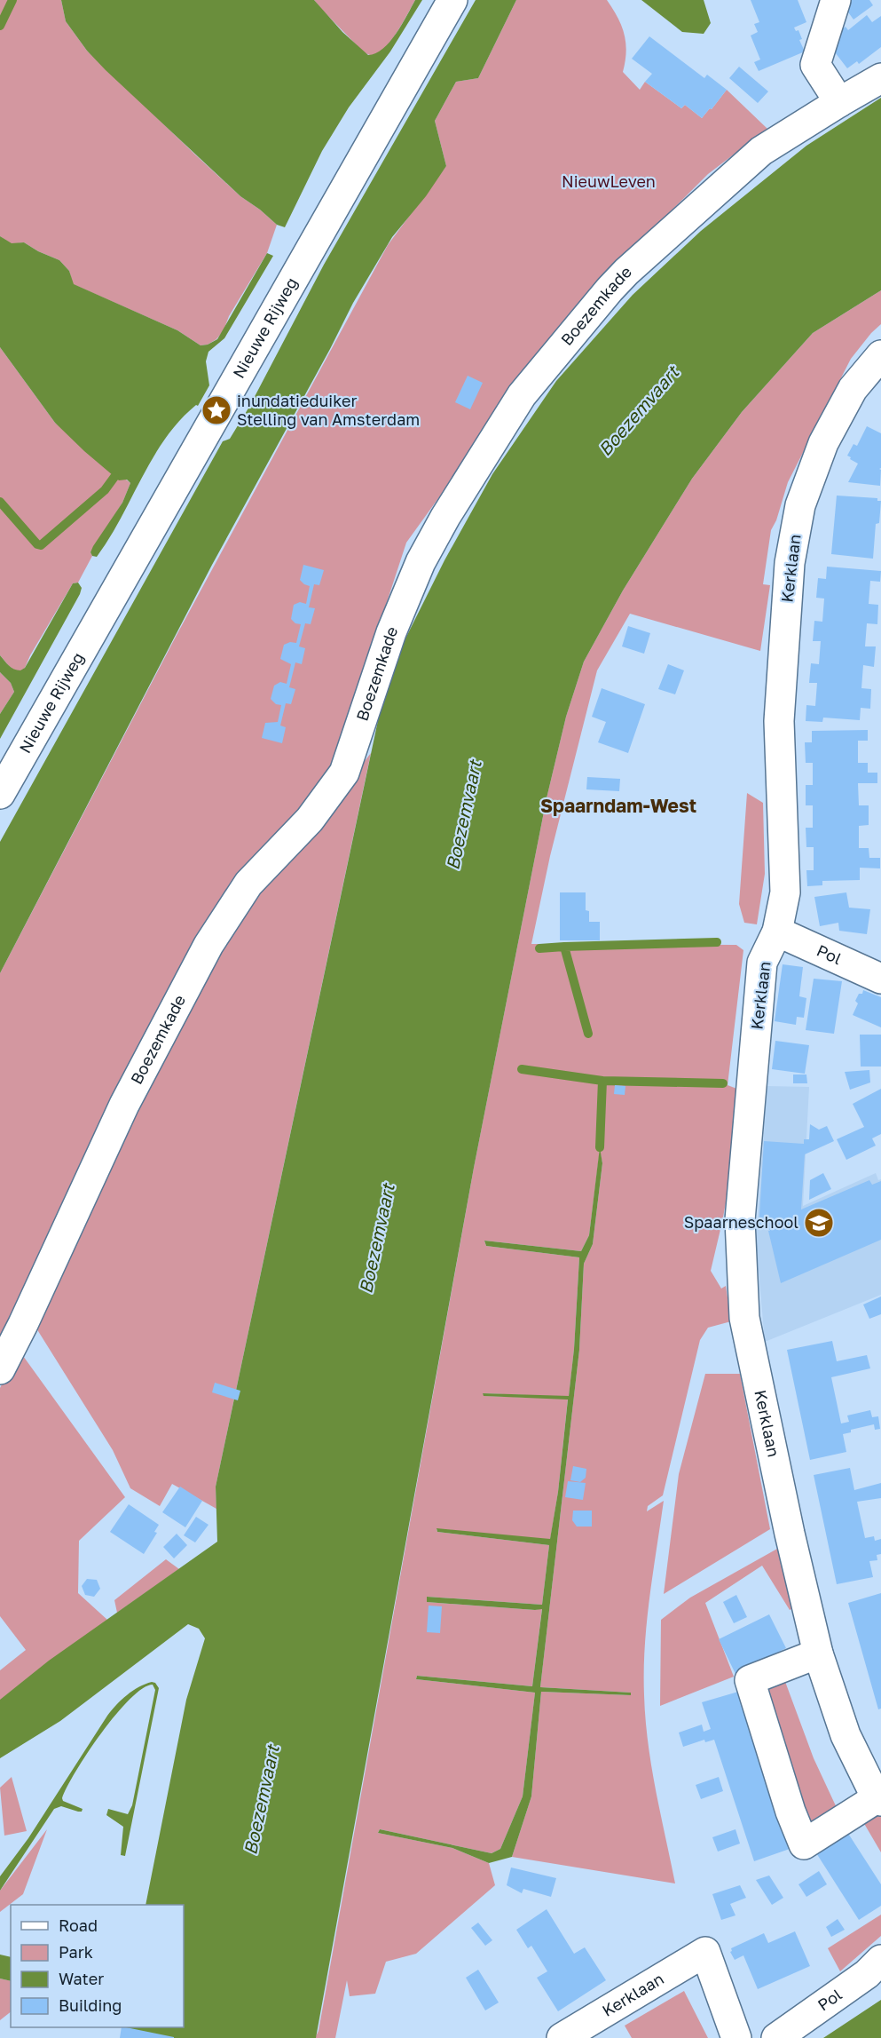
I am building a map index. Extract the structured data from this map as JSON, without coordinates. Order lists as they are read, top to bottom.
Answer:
{
  "streets": {
    "street": [
      "Boezemkade",
      "Nieuwe Rijweg",
      "Kerklaan",
      "Pol"
    ]
  },
  "crossings": [
    ["Kerklaan", "Pol"]
  ],
  "districts": ["Spaarndam-West"],
  "water": ["Boezemvaart"],
  "parks": ["NieuwLeven"],
  "places": {
    "place": ["inundatieduiker Stelling van Amsterdam"],
    "school or university": ["Spaarneschool"]
  },
  "legend": [
    "Road",
    "Park",
    "Water",
    "Building"
  ]
}
